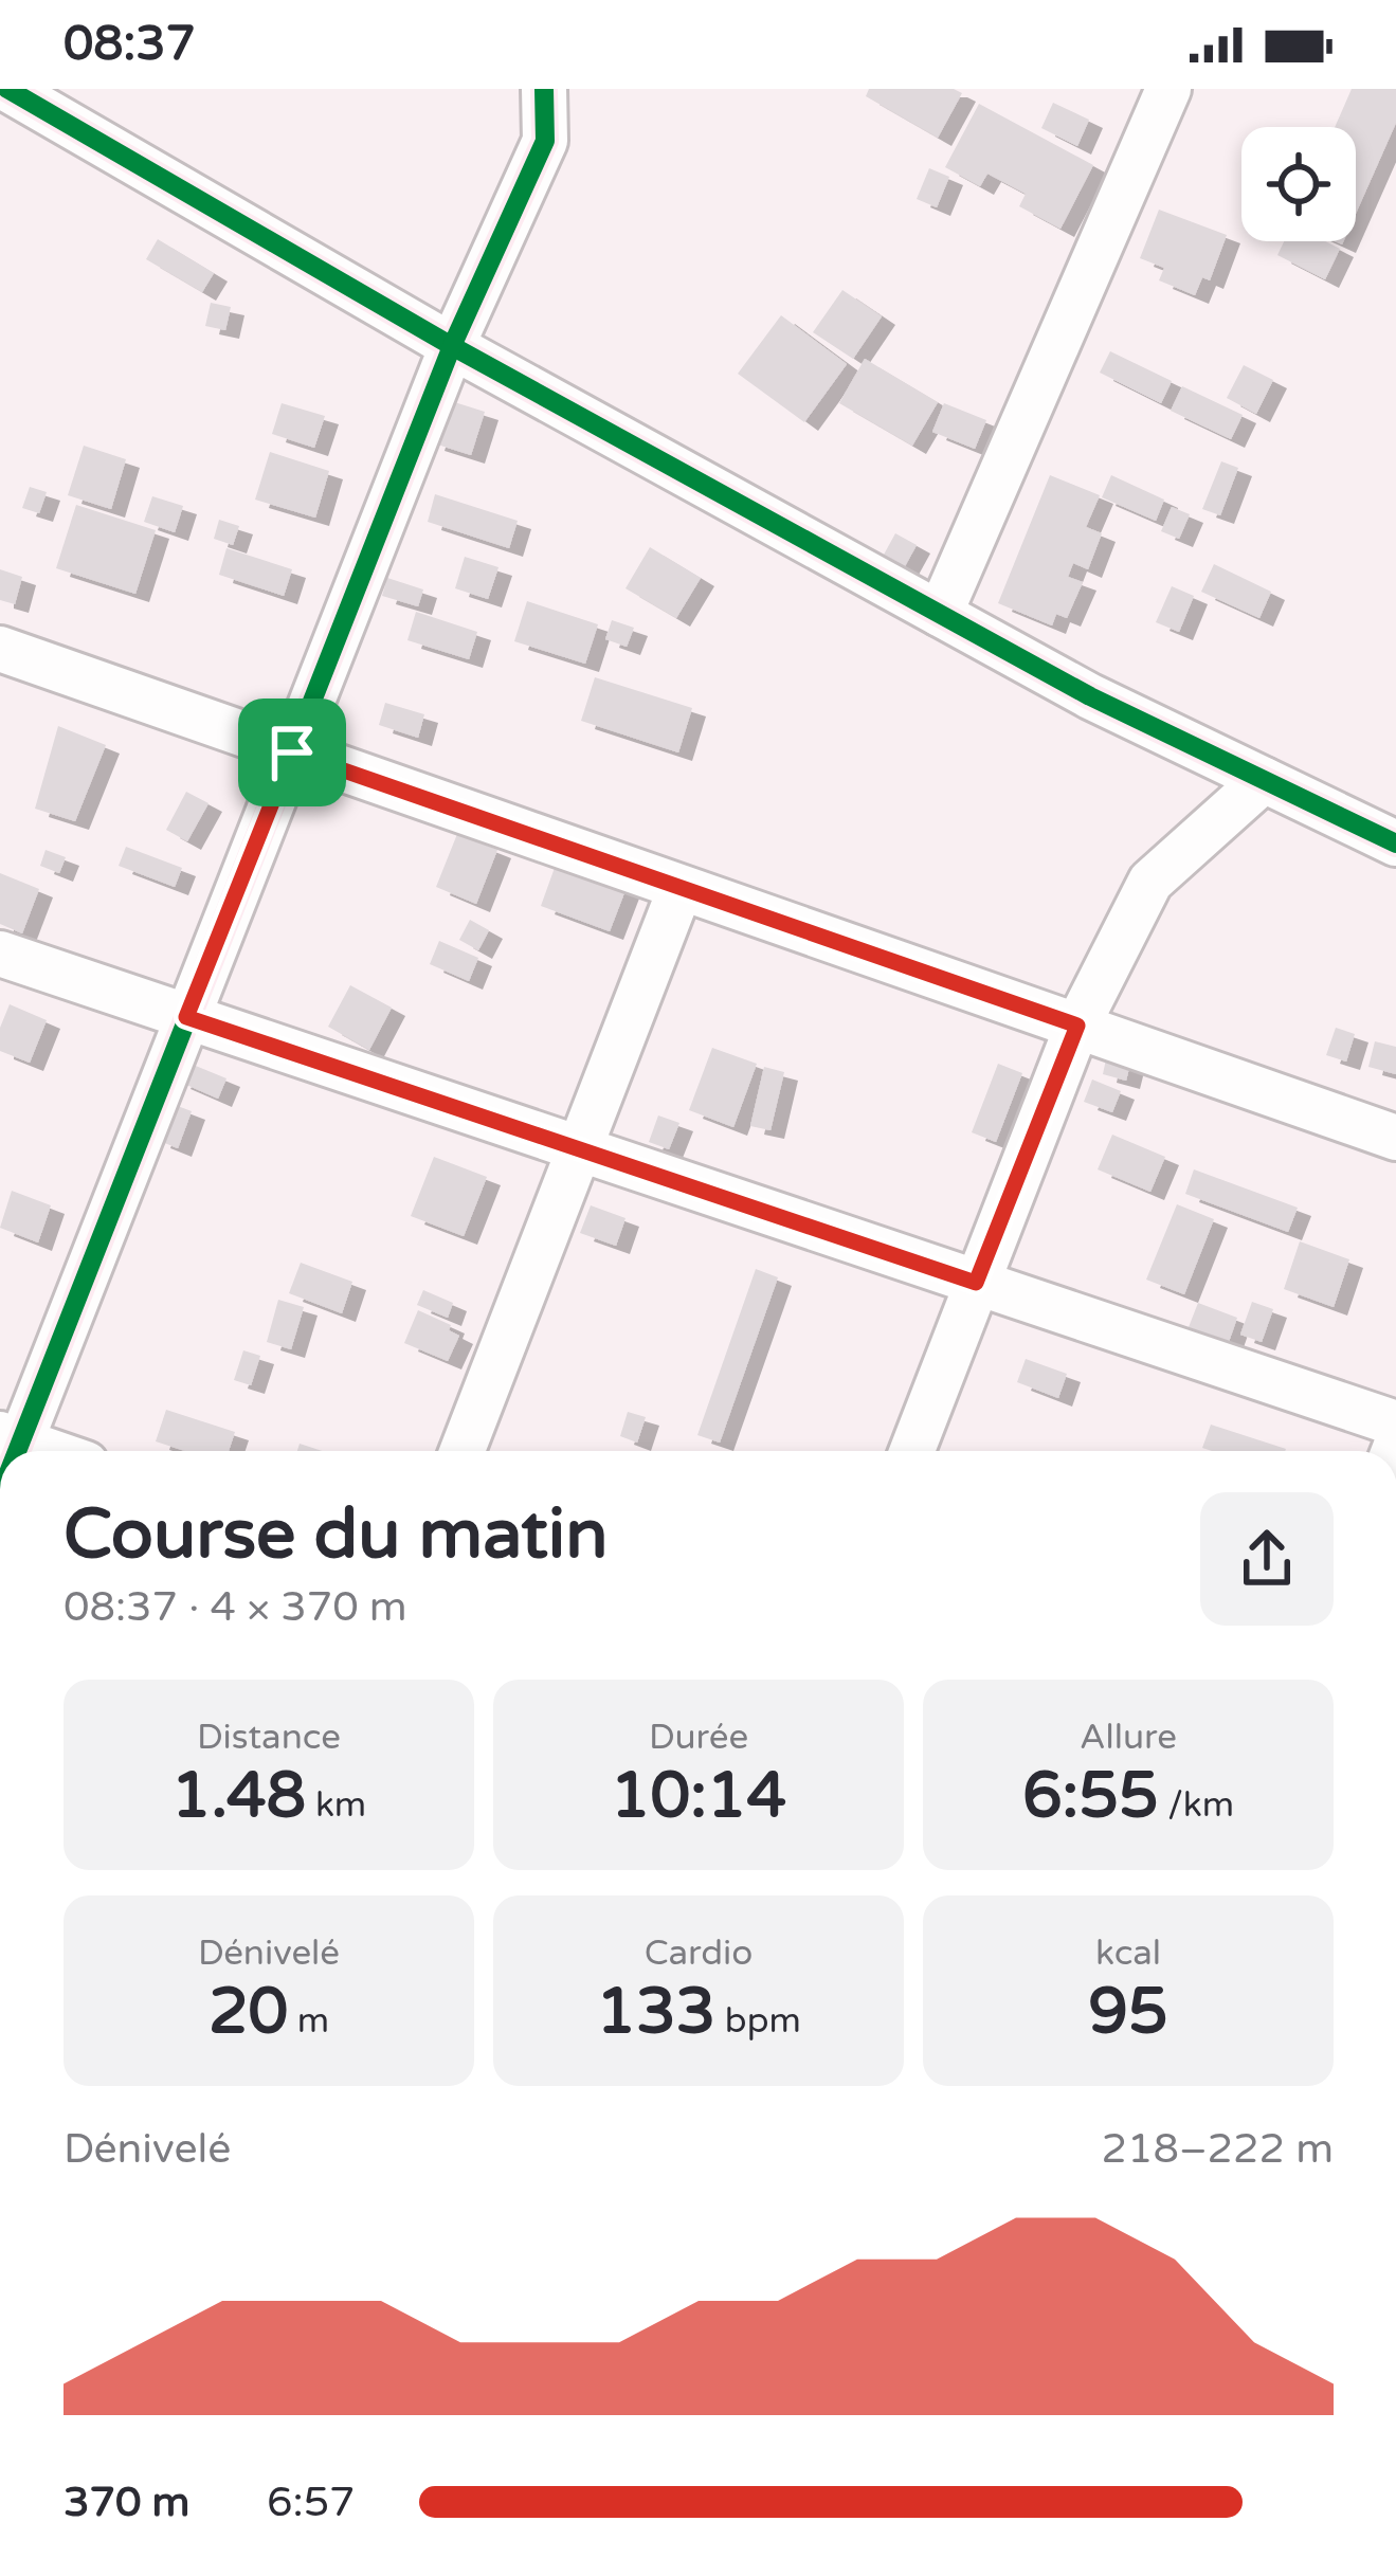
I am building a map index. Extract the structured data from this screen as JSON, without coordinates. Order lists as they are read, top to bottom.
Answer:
{
  "page": {
    "status": "08:37",
    "heading": ["Course du matin", "08:37 · 4 × 370 m"],
    "stats": [
      ["Distance", "1.48 km"],
      ["Durée", "10:14"],
      ["Allure", "6:55 /km"],
      ["Dénivelé", "20 m"],
      ["Cardio", "133 bpm"],
      ["kcal", "95"]
    ],
    "chart": ["Dénivelé", "218–222 m"],
    "list": [
      {
        "name": "370 m",
        "note": "6:57"
      }
    ]
  }
}
